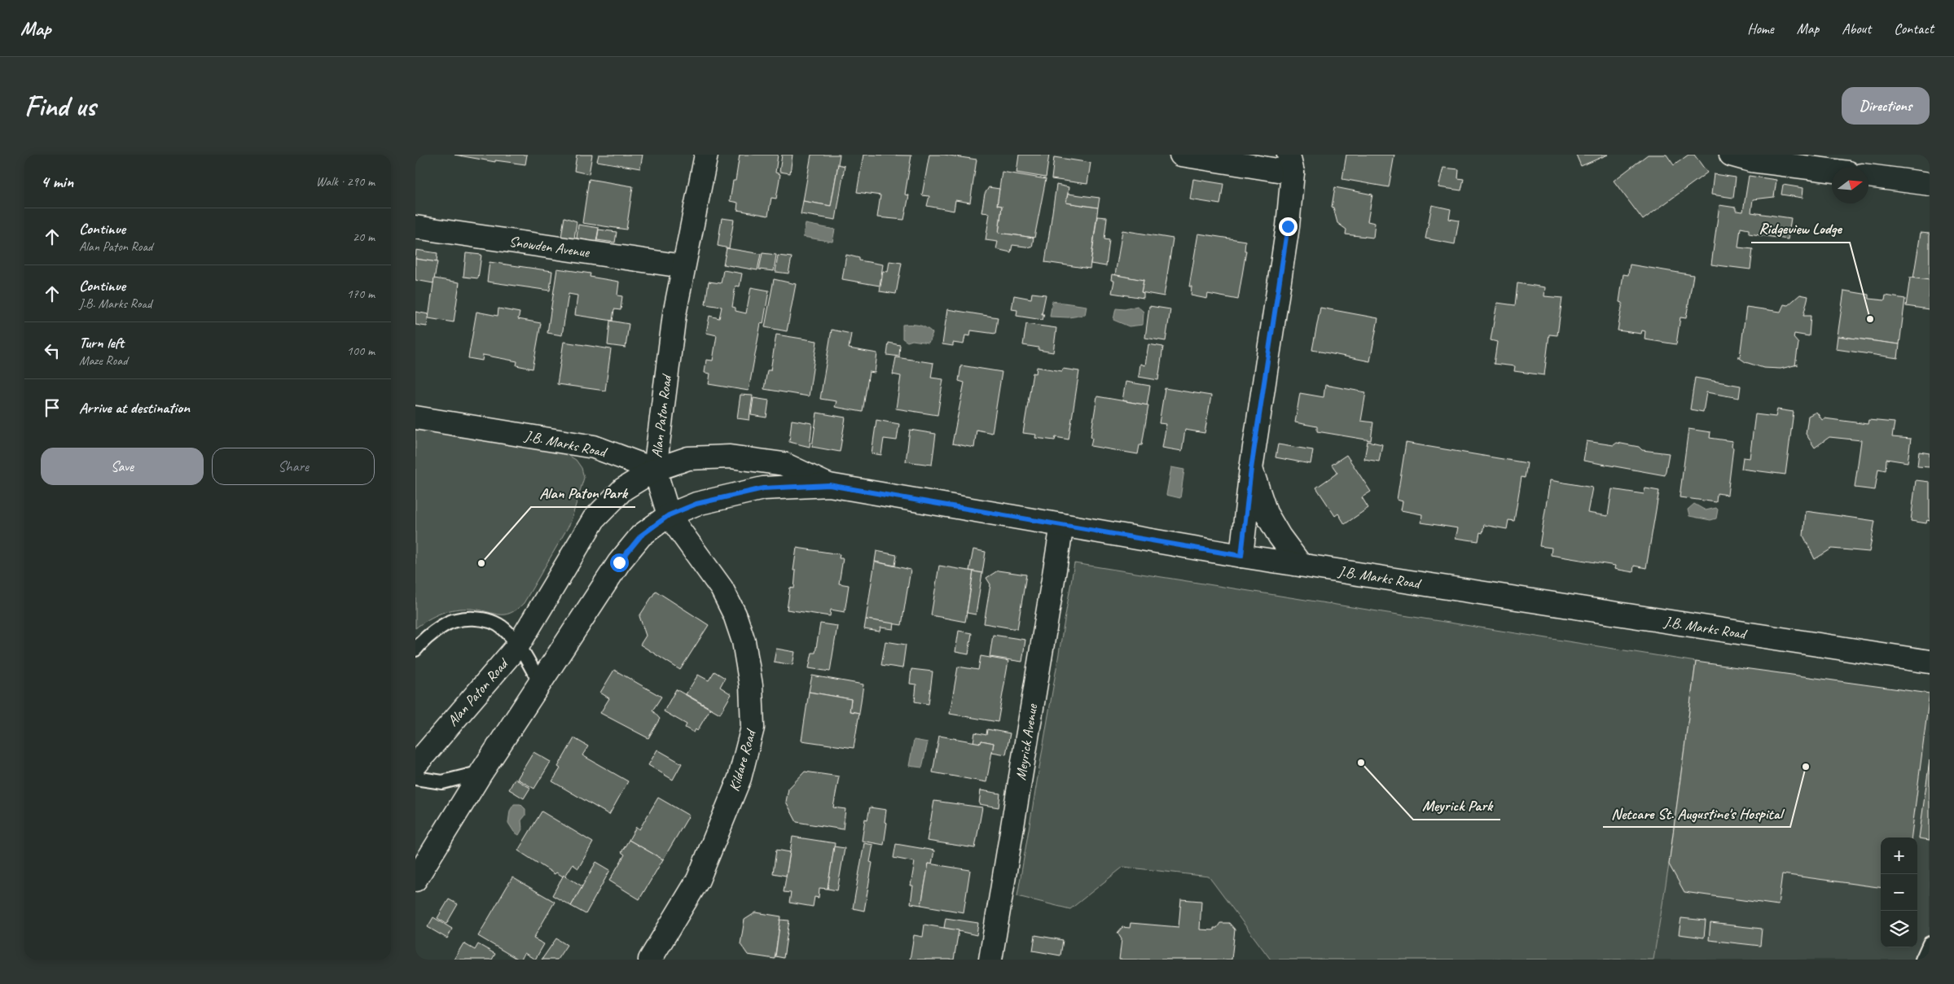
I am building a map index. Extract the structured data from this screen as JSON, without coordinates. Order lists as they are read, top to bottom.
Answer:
{
  "streets": {
    "street": [
      "Snowden Avenue",
      "Alan Paton Road",
      "J.B. Marks Road",
      "Meyrick Avenue",
      "Kildare Road"
    ]
  },
  "crossings": [
    ["Snowden Avenue", "Alan Paton Road"],
    ["Alan Paton Road", "J.B. Marks Road"],
    ["Alan Paton Road", "Kildare Road"],
    ["J.B. Marks Road", "Meyrick Avenue"],
    ["J.B. Marks Road", "Kildare Road"]
  ],
  "places": [
    "Ridgeview Lodge",
    "Alan Paton Park",
    "Meyrick Park",
    "Netcare St. Augustine's Hospital"
  ],
  "north": "right",
  "page": {
    "header": "Map",
    "nav": [
      "Home",
      "Map",
      "About",
      "Contact"
    ],
    "buttons": [
      "Directions",
      ["Save", "Share"]
    ],
    "title": "Find us",
    "heading": ["4 min", "Walk · 290 m"],
    "list": [
      ["Continue", "Alan Paton Road", "20 m"],
      ["Continue", "J.B. Marks Road", "170 m"],
      ["Turn left", "Maze Road", "100 m"],
      "Arrive at destination"
    ],
    "map_buttons": ["+", "−"]
  }
}
